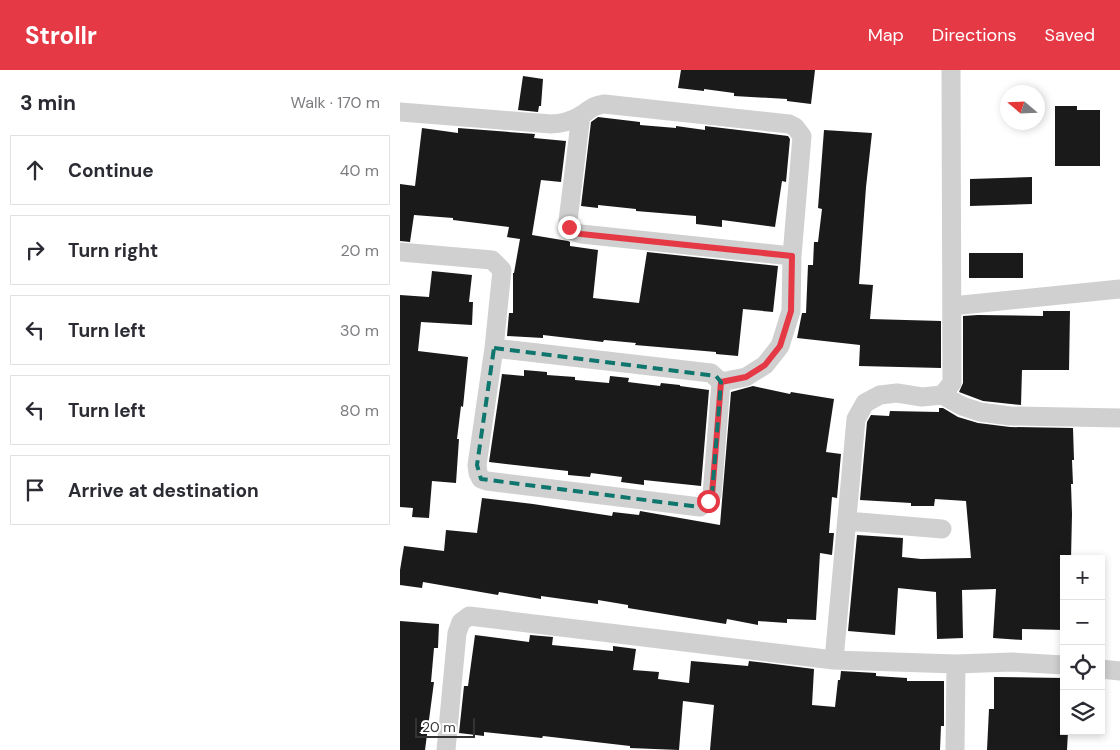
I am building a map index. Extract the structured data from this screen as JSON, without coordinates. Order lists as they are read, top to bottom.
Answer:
{
  "scale_bar": "20 m",
  "north": "left",
  "page": {
    "header": "Strollr",
    "nav": ["Map", "Directions", "Saved"],
    "heading": ["3 min", "Walk · 170 m"],
    "list": [
      ["Continue", "40 m"],
      ["Turn right", "20 m"],
      ["Turn left", "30 m"],
      ["Turn left", "80 m"],
      "Arrive at destination"
    ],
    "map_buttons": ["+", "−"],
    "scale": "20 m"
  }
}
